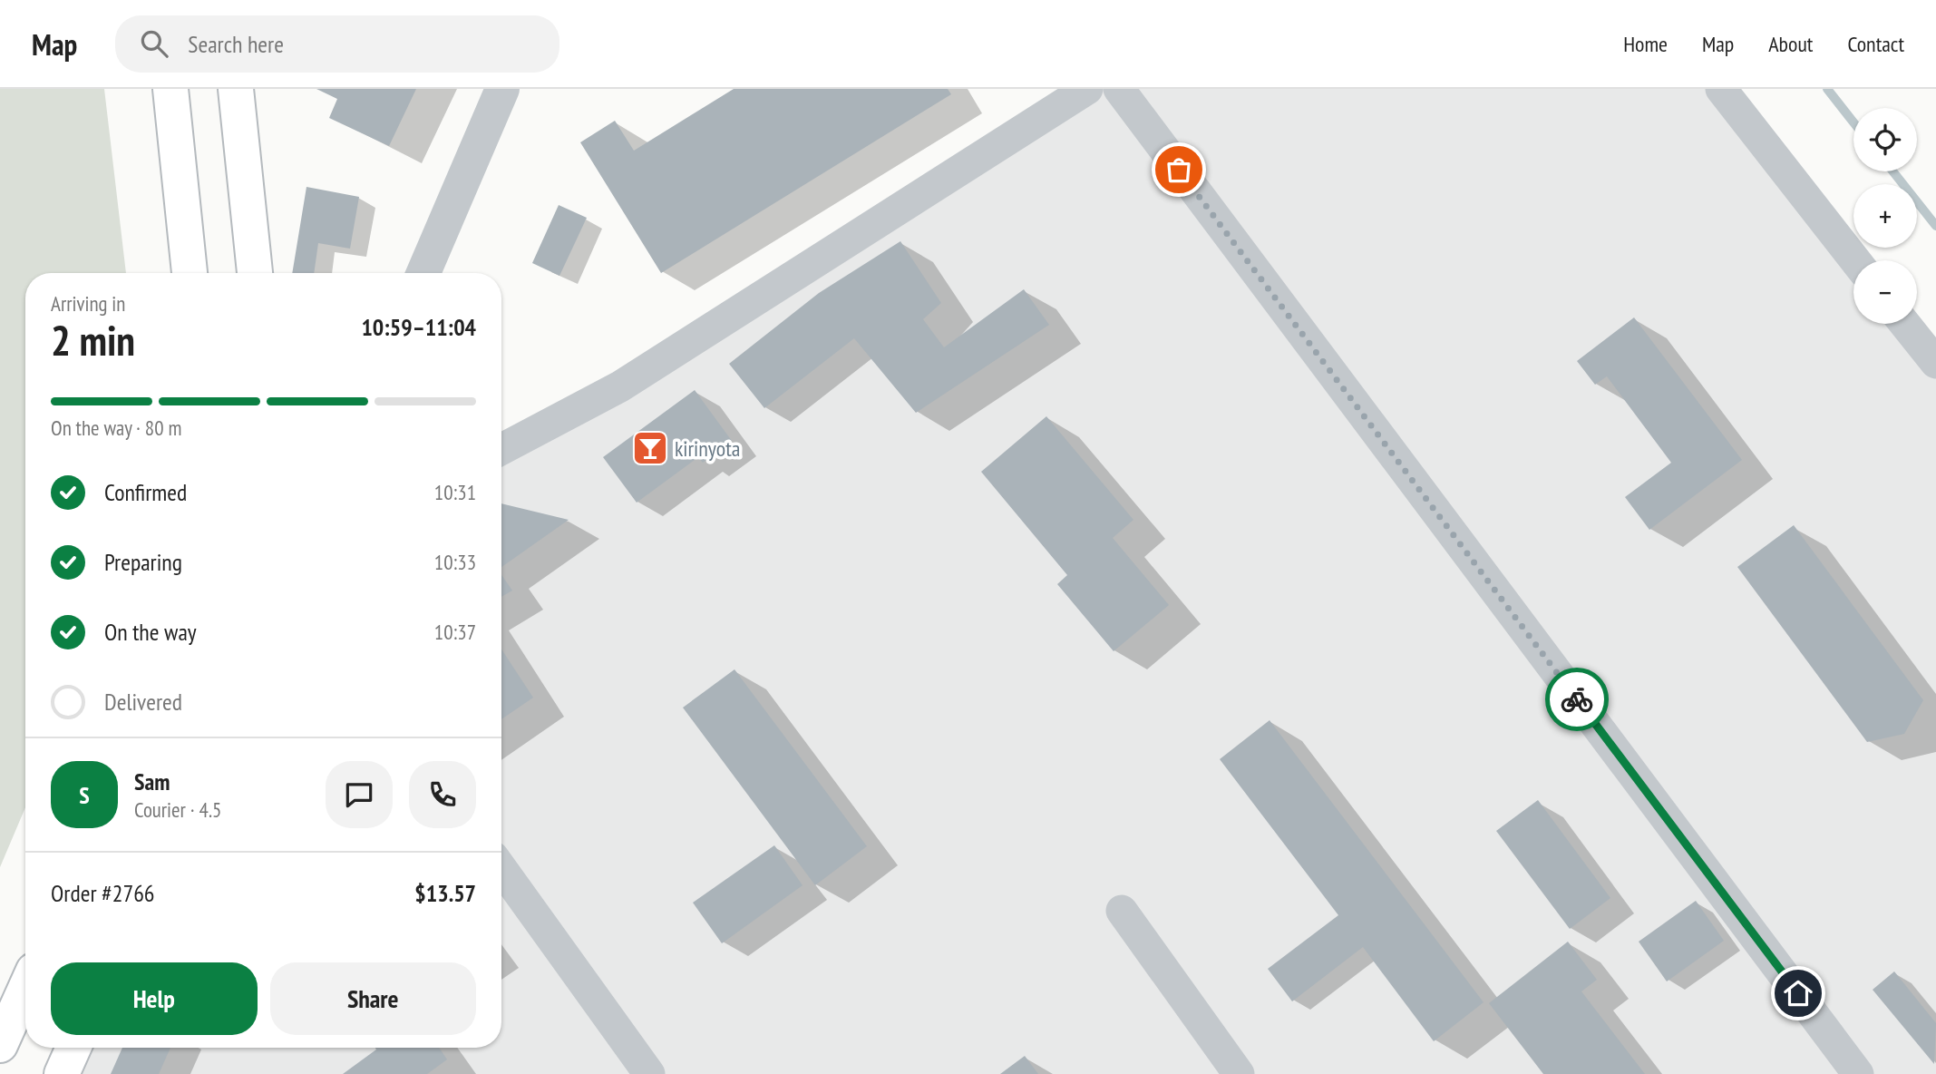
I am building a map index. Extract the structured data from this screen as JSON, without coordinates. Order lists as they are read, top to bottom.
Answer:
{
  "places": {
    "bar": ["kirinyota"]
  },
  "page": {
    "header": "Map",
    "search": "Search here",
    "nav": [
      "Home",
      "Map",
      "About",
      "Contact"
    ],
    "map_buttons": ["+", "−"],
    "heading": ["2 min", "Arriving in", "10:59–11:04"],
    "panel": [
      "Sam",
      "Courier · 4.5",
      "Order #2766",
      "$13.57"
    ],
    "bar": "On the way · 80 m",
    "list": [
      ["Confirmed", "10:31"],
      ["Preparing", "10:33"],
      ["On the way", "10:37"],
      "Delivered"
    ],
    "round": "S",
    "buttons": ["Help", "Share"]
  }
}
